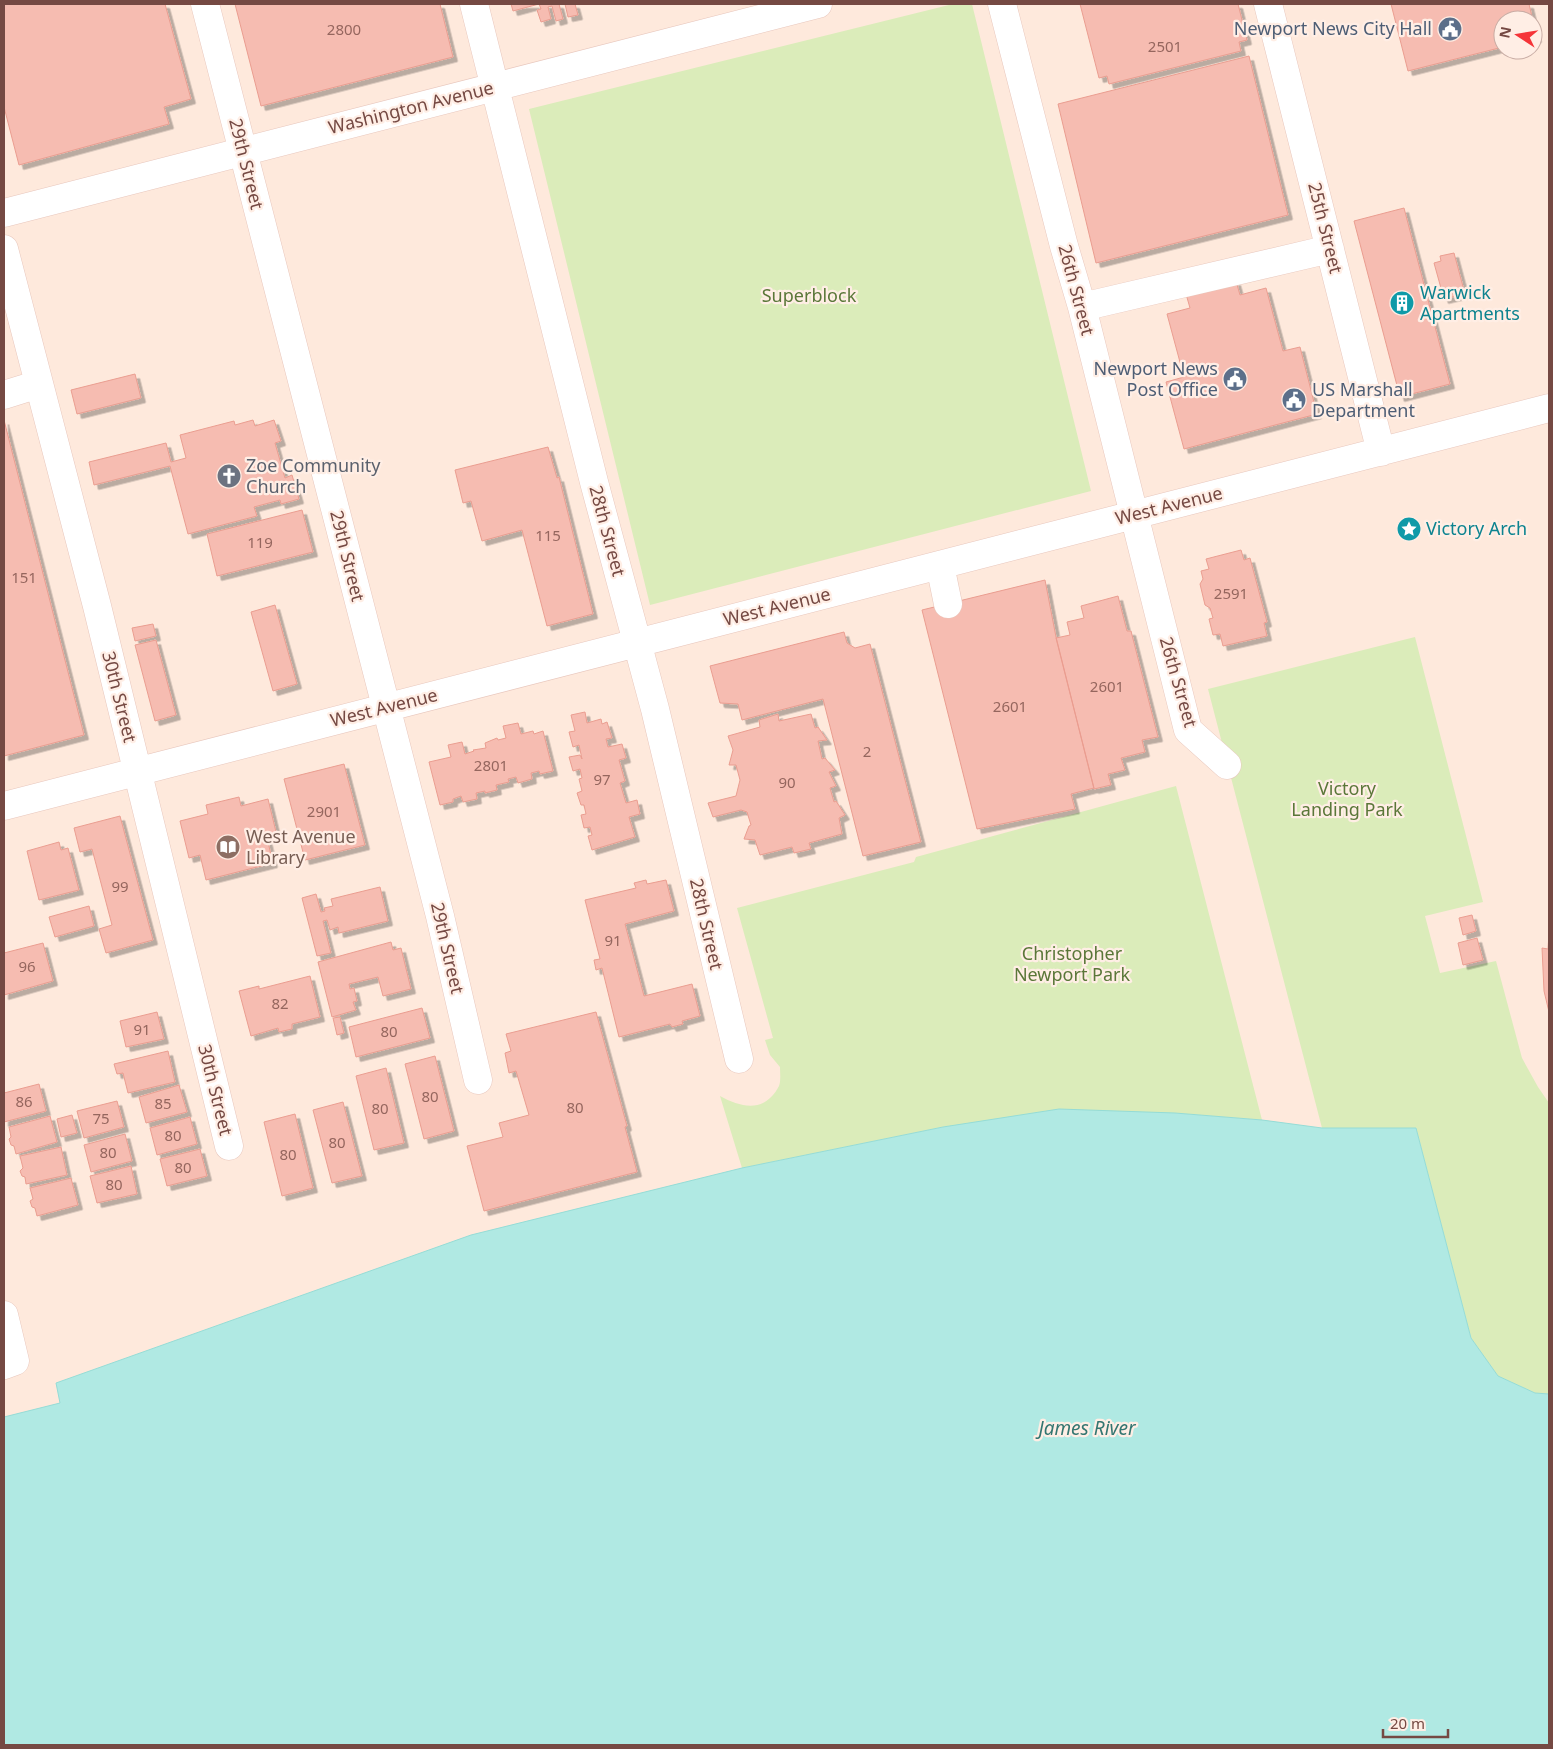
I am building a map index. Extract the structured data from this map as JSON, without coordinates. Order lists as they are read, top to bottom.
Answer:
{
  "streets": {
    "street": [
      "Washington Avenue",
      "29th Street",
      "25th Street",
      "26th Street",
      "West Avenue",
      "28th Street",
      "30th Street"
    ]
  },
  "crossings": [
    ["Washington Avenue", "29th Street"],
    ["Washington Avenue", "28th Street"],
    ["29th Street", "West Avenue"],
    ["25th Street", "West Avenue"],
    ["26th Street", "West Avenue"],
    ["West Avenue", "28th Street"],
    ["West Avenue", "30th Street"]
  ],
  "water": ["James River"],
  "parks": ["Superblock", "Victory Landing Park", "Christopher Newport Park"],
  "places": {
    "public building": ["Newport News City Hall", "Newport News Post Office", "US Marshall Department"],
    "building": ["Warwick Apartments"],
    "church": ["Zoe Community Church"],
    "place": ["Victory Arch"],
    "library": ["West Avenue Library"]
  },
  "house_numbers": [
    "2800",
    "2501",
    "115",
    "119",
    "151",
    "2591",
    "2601",
    "2601",
    "2",
    "2801",
    "97",
    "90",
    "2901",
    "99",
    "91",
    "96",
    "82",
    "91",
    "80",
    "80",
    "86",
    "85",
    "80",
    "80",
    "75",
    "80",
    "80",
    "80",
    "80",
    "80",
    "80"
  ],
  "scale_bar": "20 m",
  "north": "left"
}
